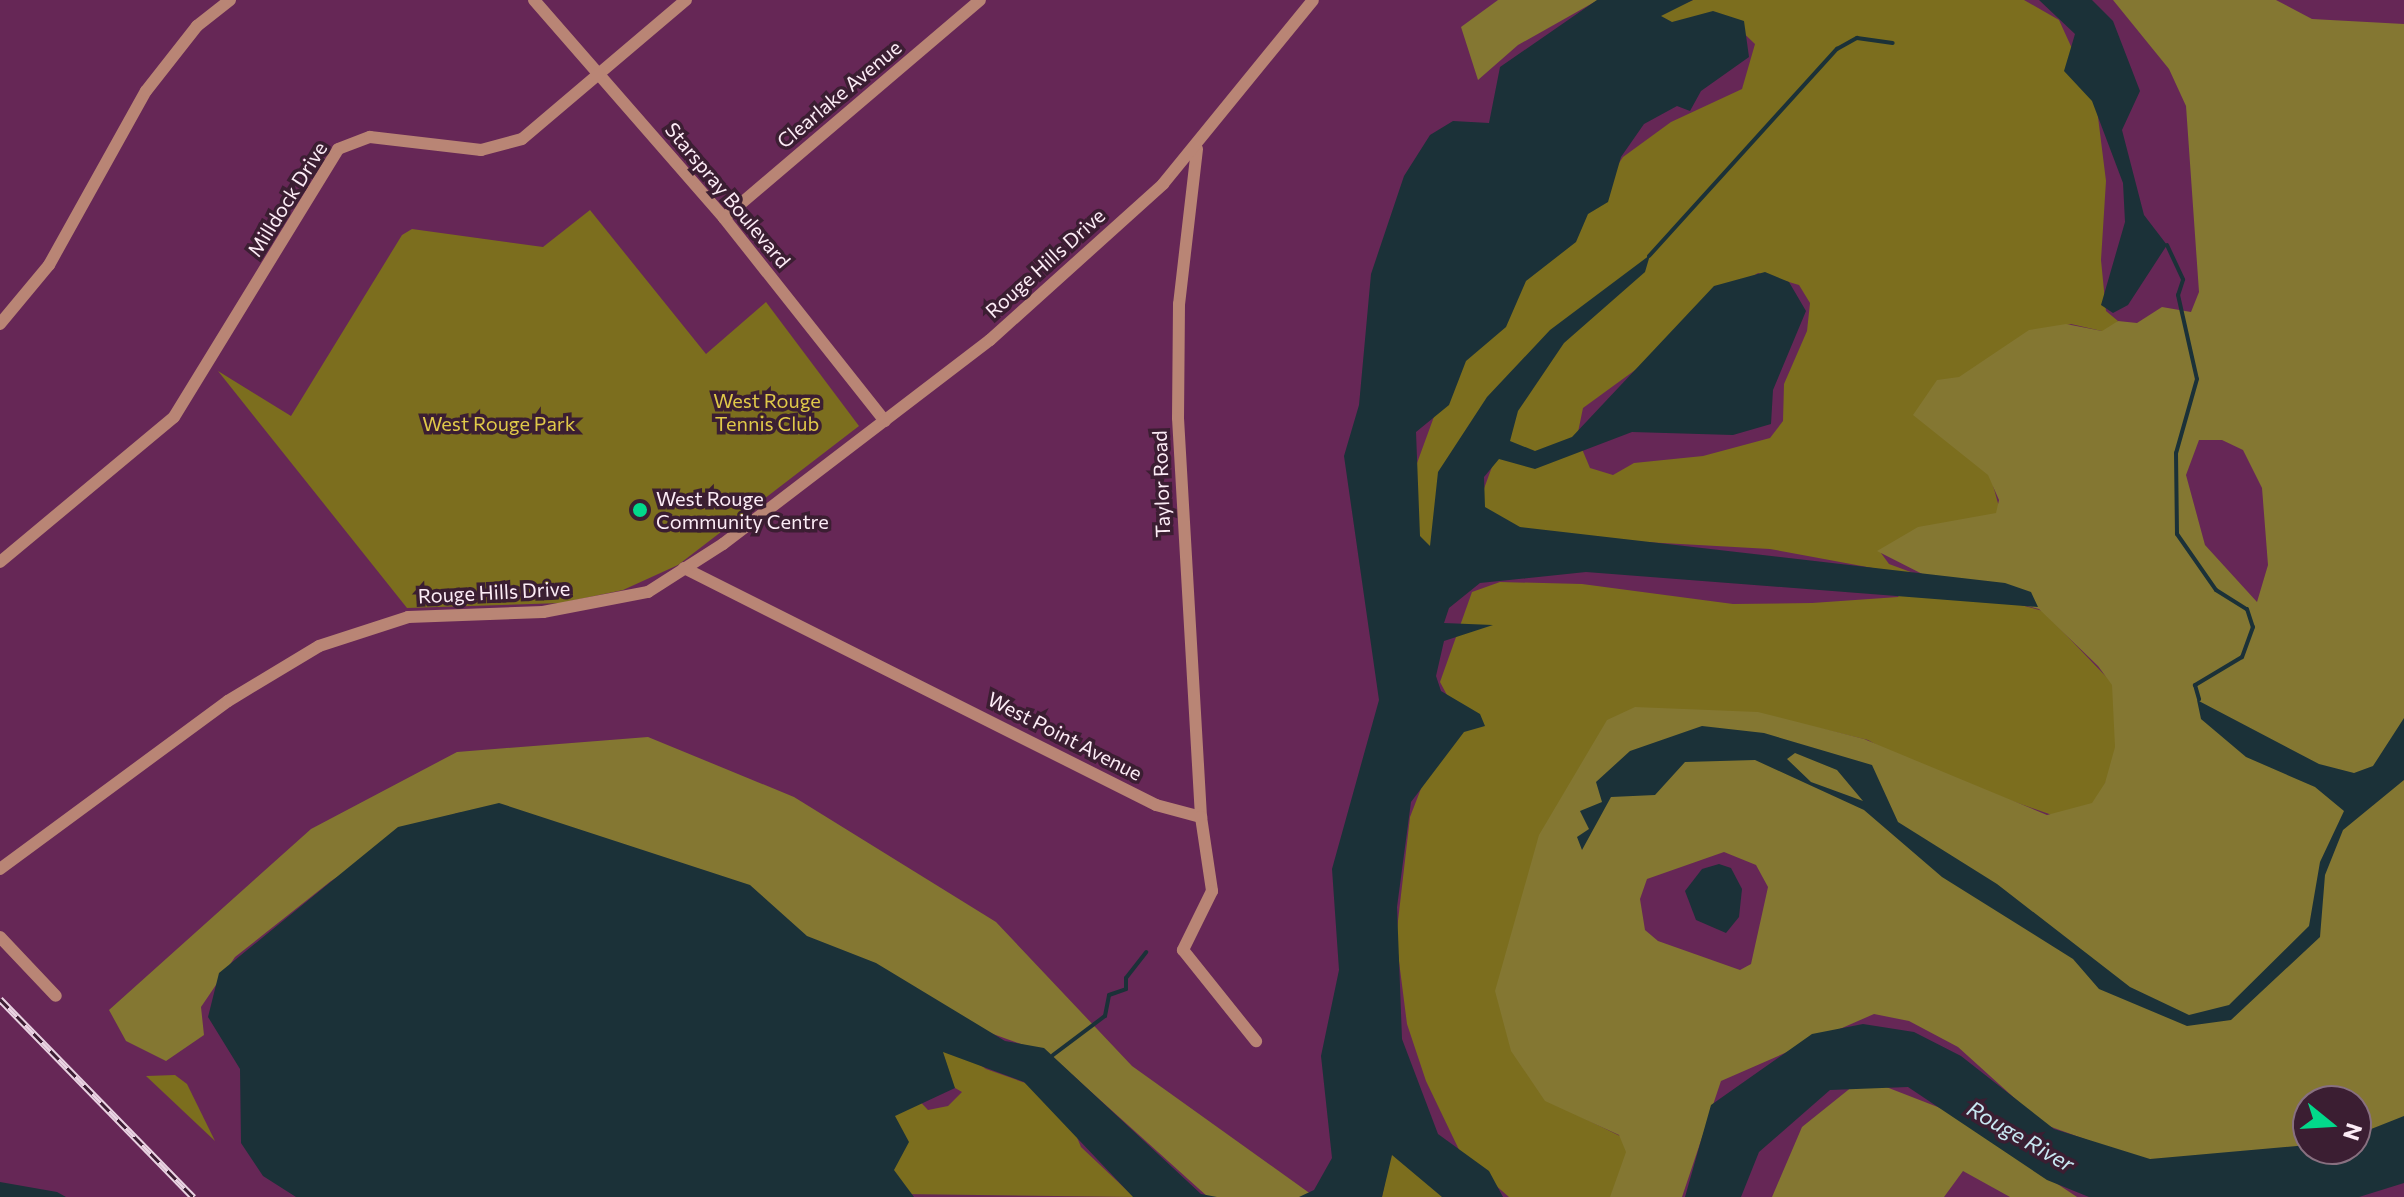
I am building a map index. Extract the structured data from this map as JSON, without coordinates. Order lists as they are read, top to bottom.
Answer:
{
  "streets": {
    "street": [
      "Clearlake Avenue",
      "Starspray Boulevard",
      "Milldock Drive",
      "Rouge Hills Drive",
      "Taylor Road",
      "West Point Avenue"
    ]
  },
  "crossings": [
    ["Clearlake Avenue", "Starspray Boulevard"],
    ["Starspray Boulevard", "Milldock Drive"],
    ["Starspray Boulevard", "Rouge Hills Drive"],
    ["Rouge Hills Drive", "Taylor Road"],
    ["Rouge Hills Drive", "West Point Avenue"],
    ["Taylor Road", "West Point Avenue"]
  ],
  "water": ["Rouge River"],
  "parks": ["West Rouge Tennis Club", "West Rouge Park"],
  "places": ["West Rouge Community Centre"],
  "north": "right"
}
